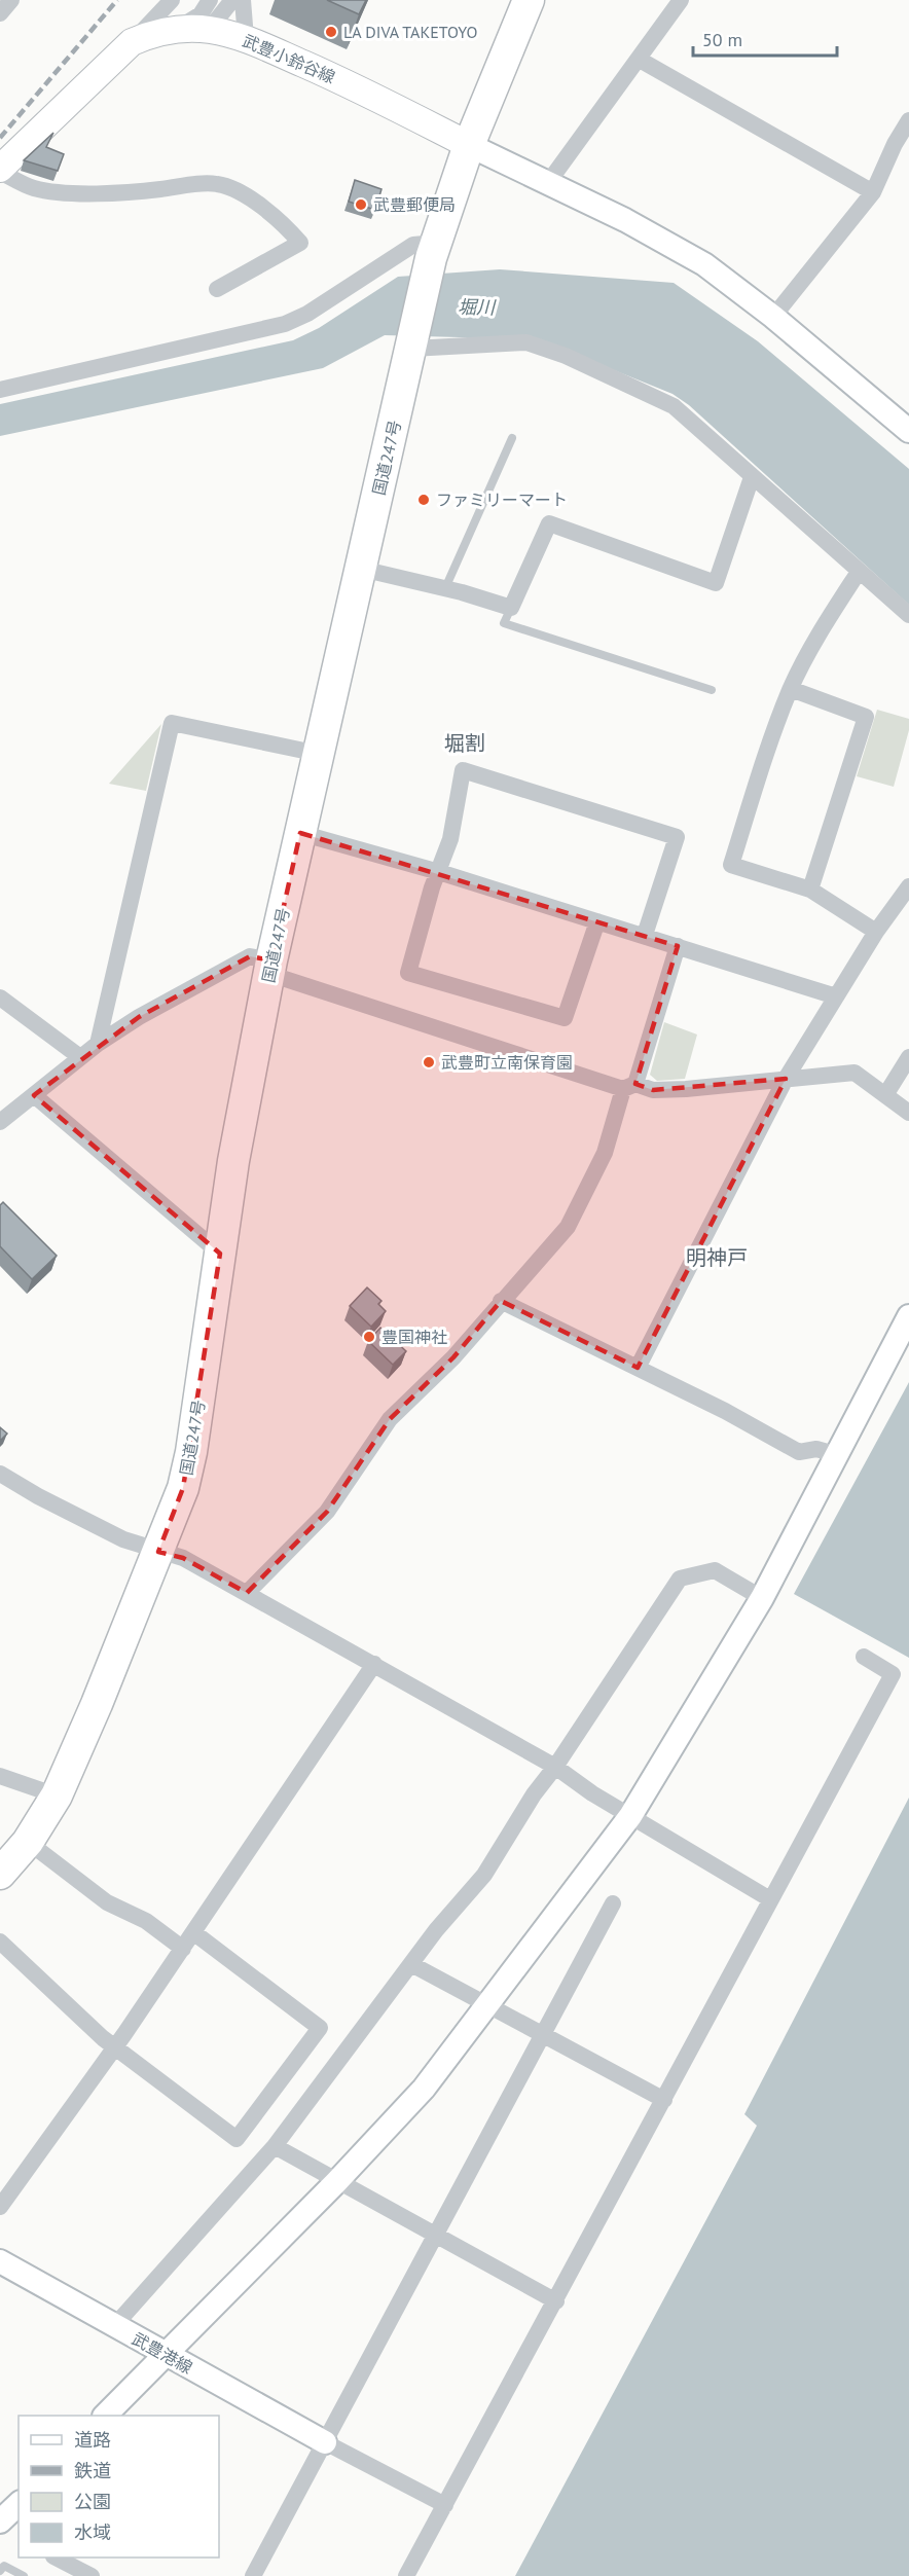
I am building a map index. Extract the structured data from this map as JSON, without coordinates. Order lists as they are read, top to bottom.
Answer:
{
  "streets": {
    "highway": ["国道247号"],
    "main road": ["武豊小鈴谷線"],
    "street": ["武豊港線"]
  },
  "crossings": [
    ["武豊小鈴谷線", "国道247号"]
  ],
  "districts": ["堀割", "明神戸"],
  "water": ["堀川"],
  "places": [
    "LA DIVA TAKETOYO",
    "武豊郵便局",
    "ファミリーマート",
    "武豊町立南保育園",
    "豊国神社"
  ],
  "legend": [
    "道路",
    "鉄道",
    "公園",
    "水域"
  ],
  "scale_bar": "50 m"
}
